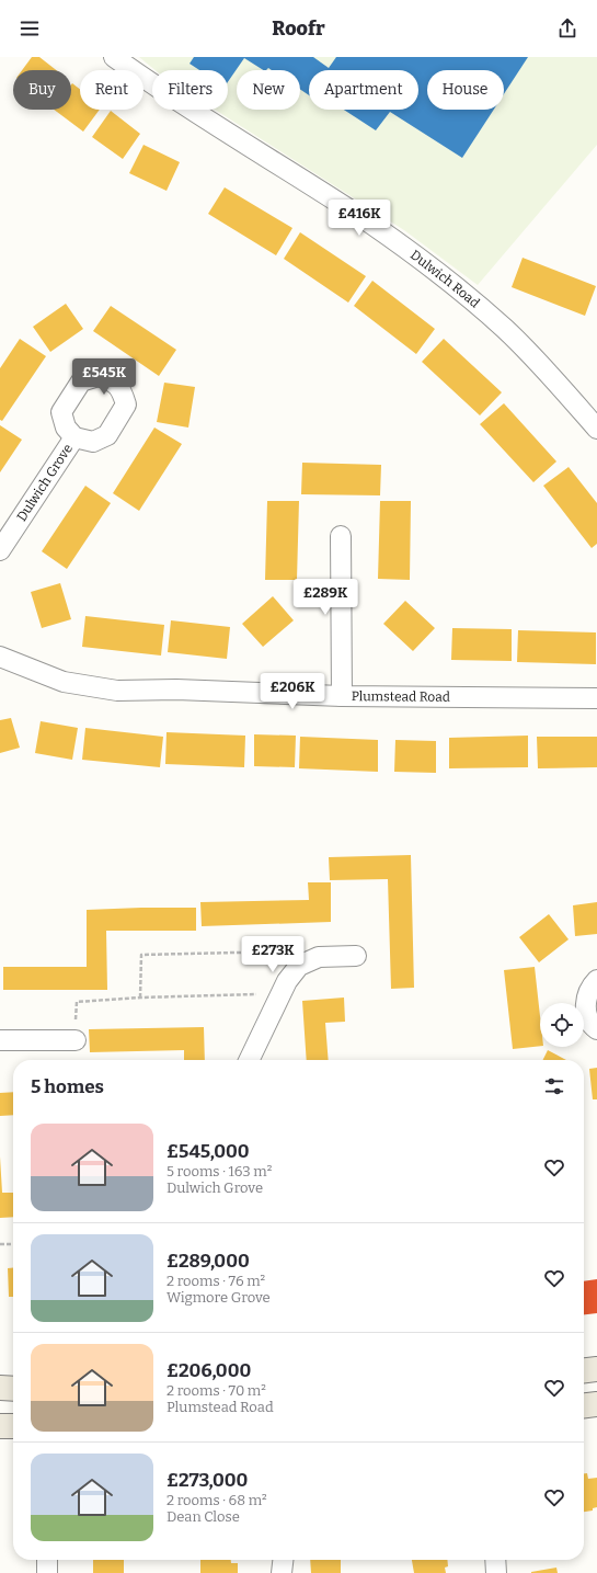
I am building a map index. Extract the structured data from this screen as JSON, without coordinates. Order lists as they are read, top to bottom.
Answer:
{
  "streets": {
    "street": ["Dulwich Road", "Dulwich Grove", "Plumstead Road"]
  },
  "page": {
    "header": "Roofr",
    "chip": [
      "Buy",
      "Rent",
      "Filters",
      "New",
      "Apartment",
      "House"
    ],
    "price": [
      "£416K",
      "£545K",
      "£289K",
      "£206K",
      "£273K"
    ],
    "heading": "5 homes",
    "list": [
      {
        "name": "£545,000",
        "note": "5 rooms · 163 m² · Dulwich Grove"
      },
      {
        "name": "£289,000",
        "note": "2 rooms · 76 m² · Wigmore Grove"
      },
      {
        "name": "£206,000",
        "note": "2 rooms · 70 m² · Plumstead Road"
      },
      {
        "name": "£273,000",
        "note": "2 rooms · 68 m² · Dean Close"
      }
    ]
  }
}
